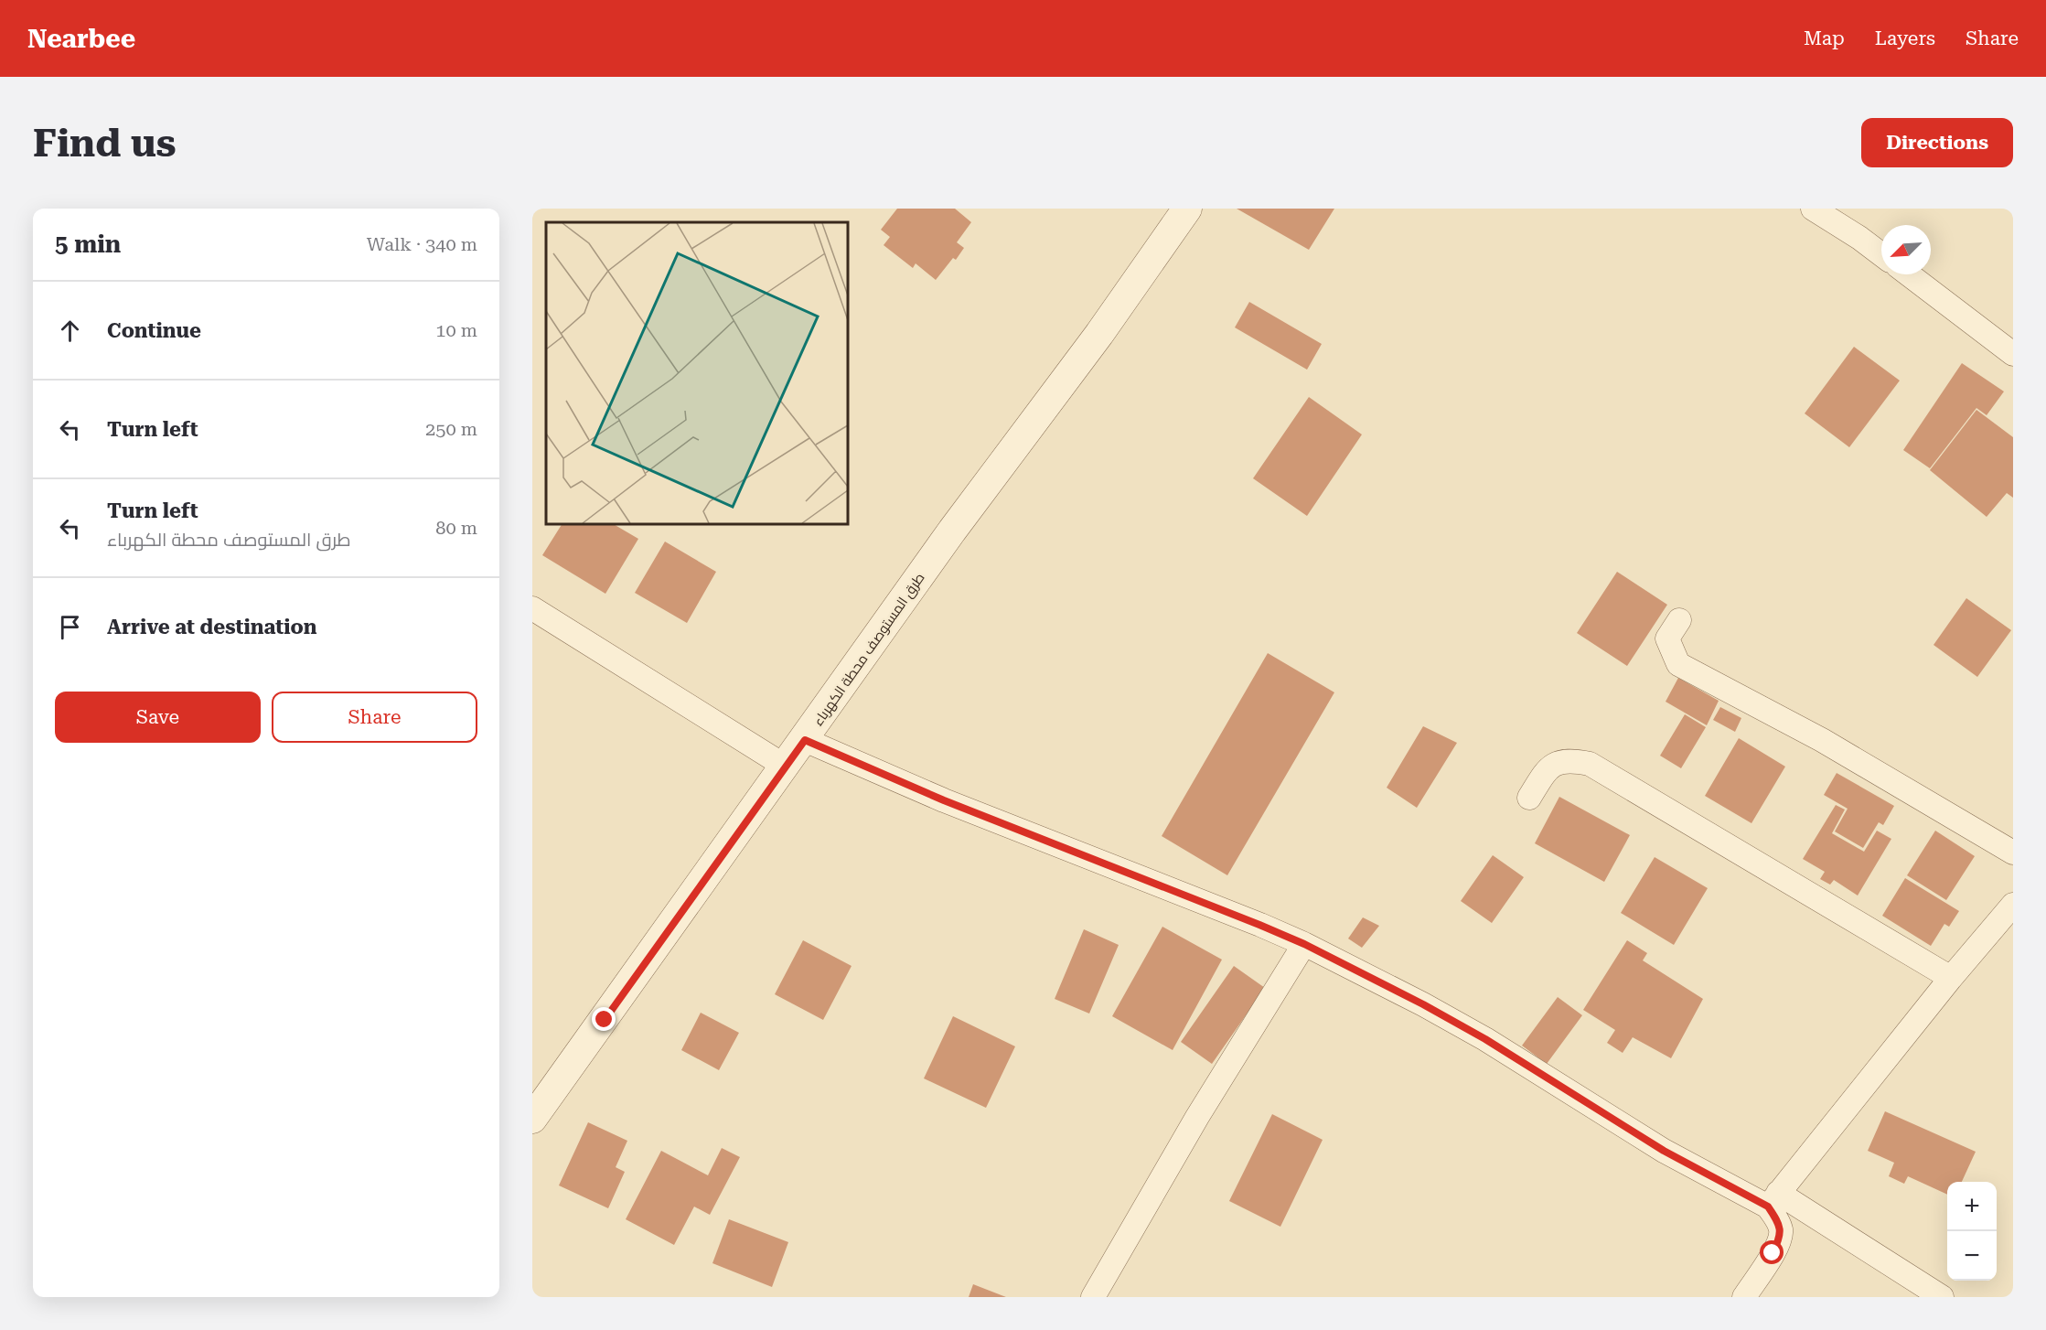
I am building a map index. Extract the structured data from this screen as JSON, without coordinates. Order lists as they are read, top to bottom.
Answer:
{
  "streets": {
    "street": ["طرق المستوصف محطة الكهرباء"]
  },
  "north": "bottom left",
  "page": {
    "header": "Nearbee",
    "nav": ["Map", "Layers", "Share"],
    "buttons": [
      "Directions",
      ["Save", "Share"]
    ],
    "title": "Find us",
    "heading": ["5 min", "Walk · 340 m"],
    "list": [
      ["Continue", "10 m"],
      ["Turn left", "250 m"],
      ["Turn left", "طرق المستوصف محطة الكهرباء", "80 m"],
      "Arrive at destination"
    ],
    "map_buttons": ["+", "−"]
  }
}
